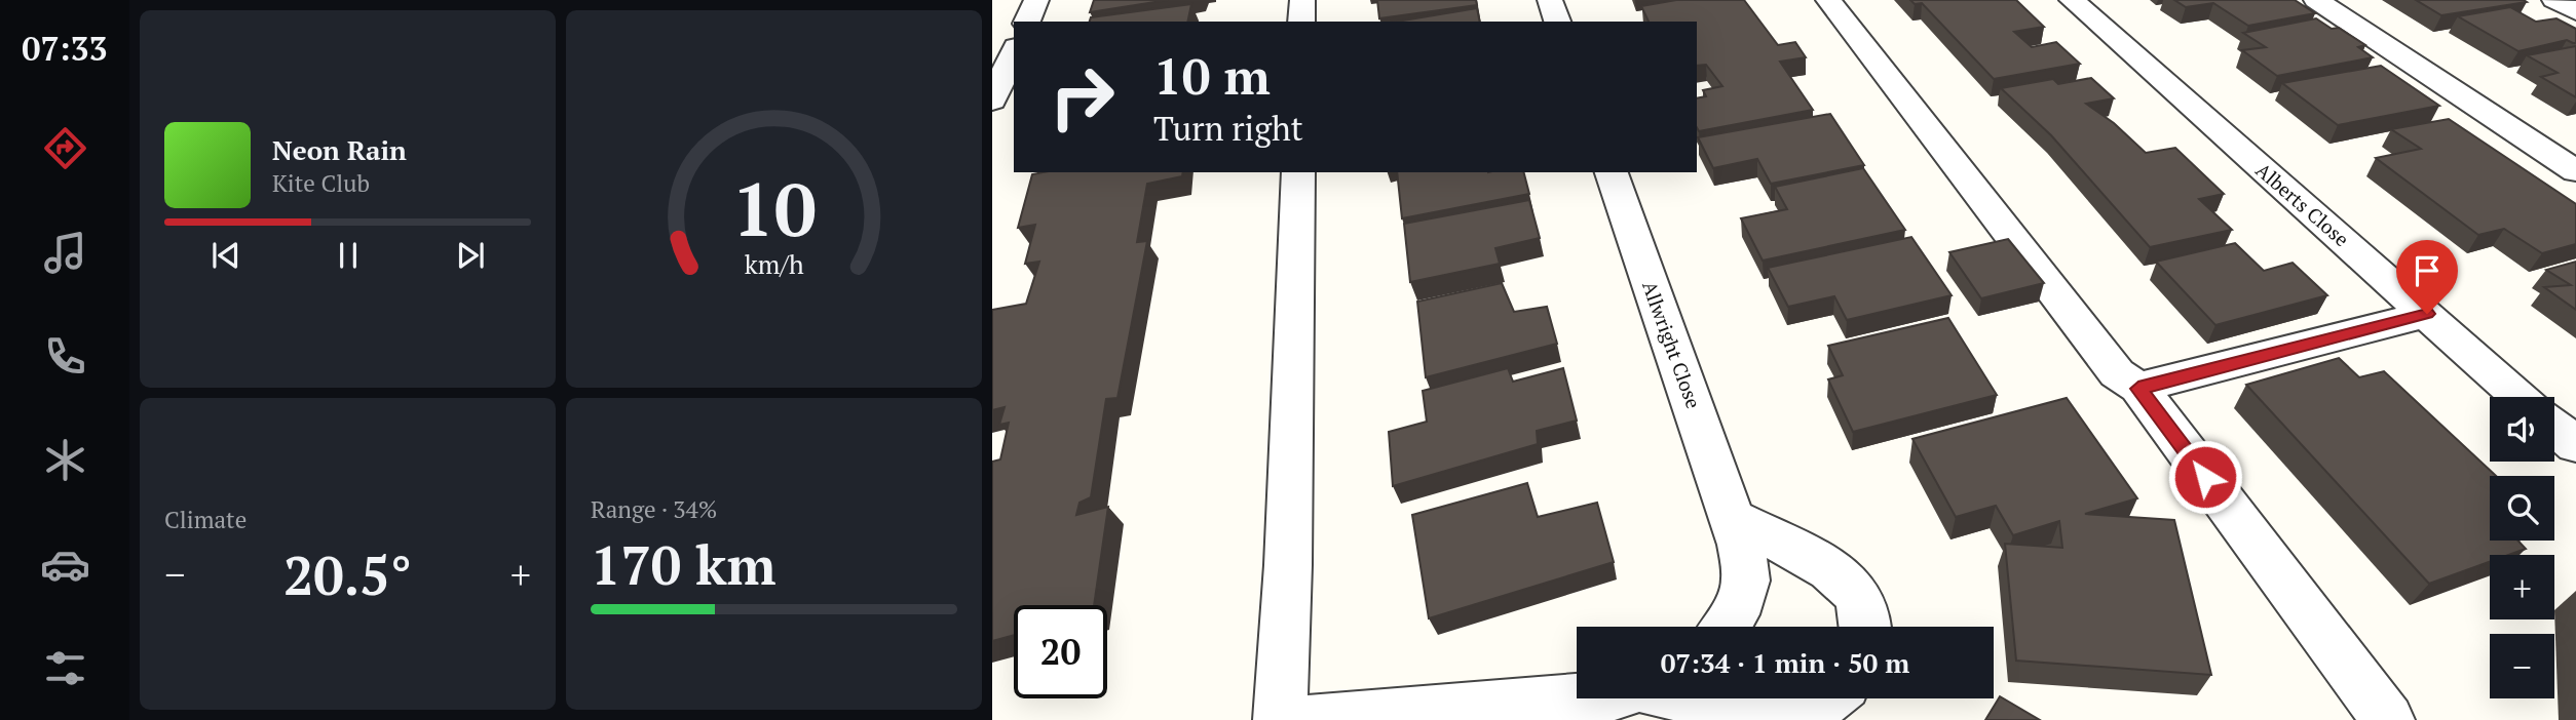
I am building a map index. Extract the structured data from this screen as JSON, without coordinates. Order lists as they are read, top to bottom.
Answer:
{
  "streets": {
    "street": ["Alberts Close", "Allwright Close"]
  },
  "page": {
    "tabs": "07:33",
    "turn": ["10 m", "Turn right"],
    "song": ["Neon Rain", "Kite Club"],
    "map_buttons": ["+", "−"],
    "tile": [
      "Climate",
      ["Range · 34%", "170 km"]
    ],
    "heat": ["−", "20.5°", "+"],
    "limit": "20",
    "trip": "07:34 · 1 min · 50 m",
    "gauge": ["10", "km/h"]
  }
}
